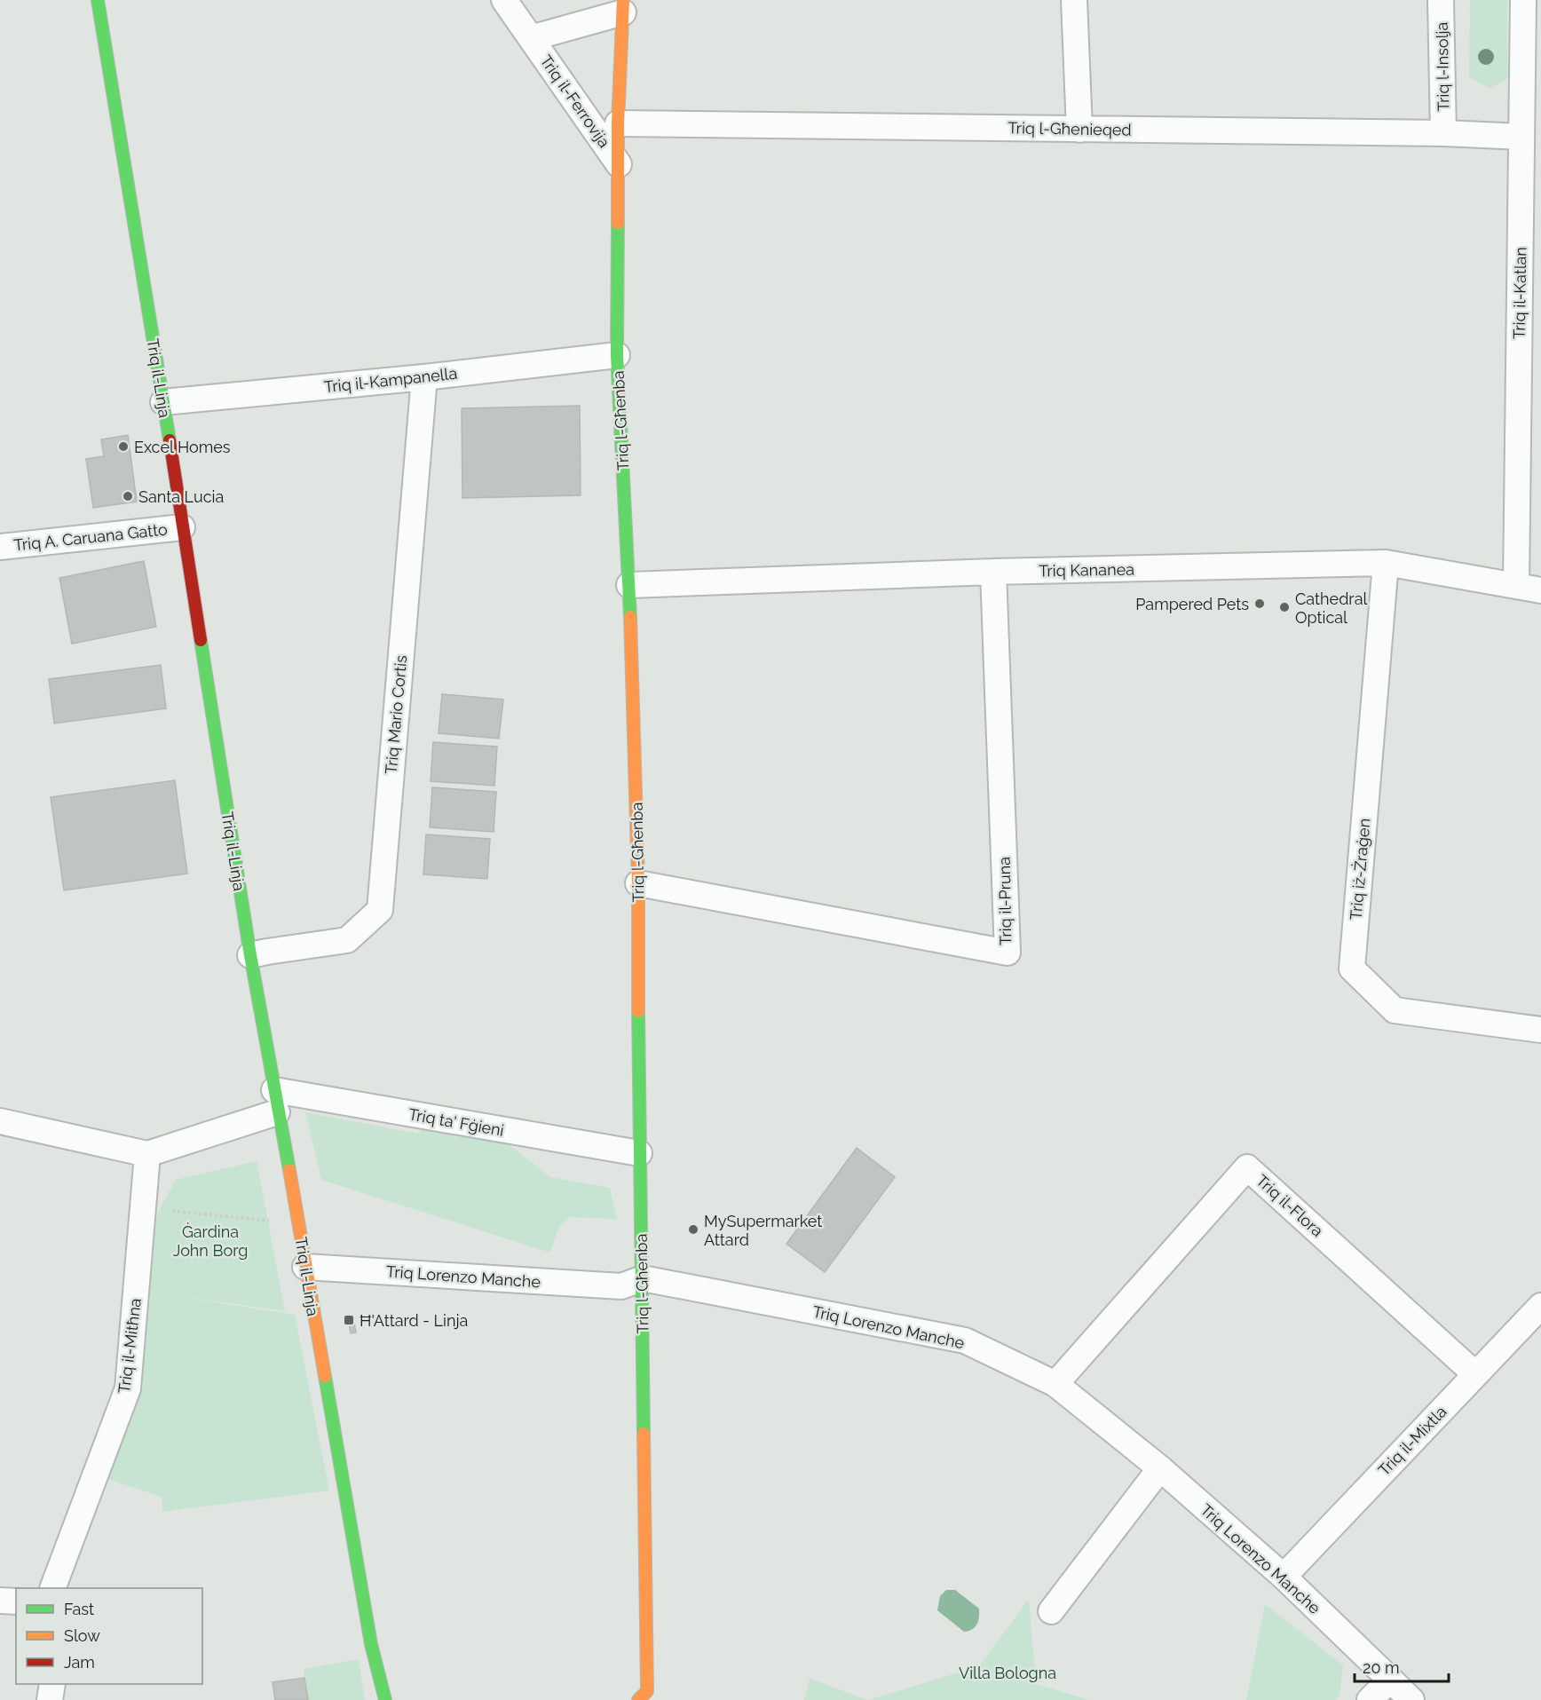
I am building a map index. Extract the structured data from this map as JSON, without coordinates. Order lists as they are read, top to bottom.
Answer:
{
  "streets": {
    "street": [
      "Triq l-Insolja",
      "Triq il-Ferrovija",
      "Triq l-Għenieqed",
      "Triq il-Katlan",
      "Triq il-Linja",
      "Triq il-Kampanella",
      "Triq l-Għenba",
      "Triq A. Caruana Gatto",
      "Triq Kananea",
      "Triq Mario Cortis",
      "Triq iż-Żraġen",
      "Triq il-Pruna",
      "Triq ta' Fġieni",
      "Triq il-Flora",
      "Triq Lorenzo Manche",
      "Triq il-Mitħna",
      "Triq il-Mixtla"
    ]
  },
  "crossings": [
    ["Triq l-Insolja", "Triq l-Għenieqed"],
    ["Triq il-Ferrovija", "Triq l-Għenba"],
    ["Triq l-Għenieqed", "Triq il-Katlan"],
    ["Triq l-Għenieqed", "Triq l-Għenba"],
    ["Triq il-Katlan", "Triq Kananea"],
    ["Triq il-Linja", "Triq il-Kampanella"],
    ["Triq il-Linja", "Triq A. Caruana Gatto"],
    ["Triq il-Linja", "Triq Mario Cortis"],
    ["Triq il-Linja", "Triq ta' Fġieni"],
    ["Triq il-Linja", "Triq Lorenzo Manche"],
    ["Triq il-Kampanella", "Triq l-Għenba"],
    ["Triq il-Kampanella", "Triq Mario Cortis"],
    ["Triq l-Għenba", "Triq Kananea"],
    ["Triq l-Għenba", "Triq il-Pruna"],
    ["Triq l-Għenba", "Triq ta' Fġieni"],
    ["Triq l-Għenba", "Triq Lorenzo Manche"],
    ["Triq Kananea", "Triq iż-Żraġen"],
    ["Triq Kananea", "Triq il-Pruna"],
    ["Triq il-Flora", "Triq Lorenzo Manche"],
    ["Triq il-Flora", "Triq il-Mixtla"],
    ["Triq Lorenzo Manche", "Triq il-Mixtla"]
  ],
  "parks": ["Ġardina John Borg", "Villa Bologna"],
  "places": {
    "other": [
      "Excel Homes",
      "Santa Lucia",
      "Pampered Pets",
      "Cathedral Optical",
      "MySupermarket Attard"
    ],
    "transit": ["Ħ'Attard - Linja"]
  },
  "legend": ["Fast", "Slow", "Jam"],
  "scale_bar": "20 m"
}
